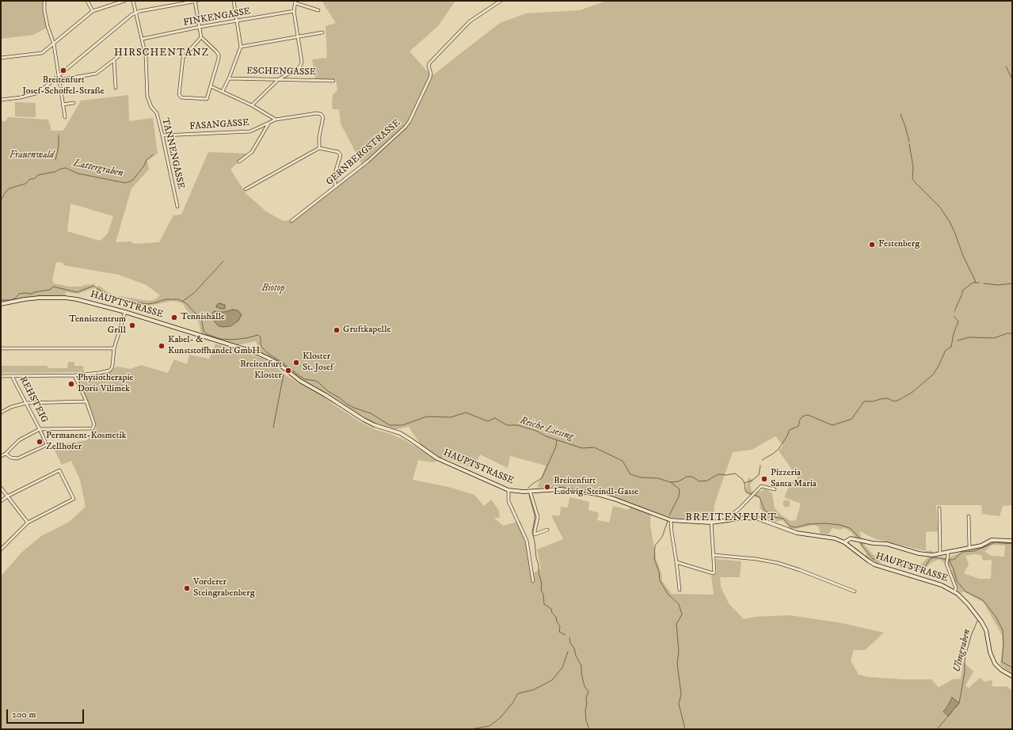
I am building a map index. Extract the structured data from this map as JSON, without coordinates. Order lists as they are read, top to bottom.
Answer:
{
  "streets": {
    "main road": ["HAUPTSTRASSE"],
    "street": [
      "FINKENGASSE",
      "ESCHENGASSE",
      "FASANGASSE",
      "GERNBERGSTRASSE",
      "TANNENGASSE",
      "REHSTEIG"
    ]
  },
  "crossings": [
    ["FINKENGASSE", "TANNENGASSE"],
    ["FASANGASSE", "TANNENGASSE"]
  ],
  "districts": ["HIRSCHENTANZ", "BREITENFURT"],
  "water": ["Lattergraben", "Reiche Liesing", "Ulmgraben"],
  "parks": ["Frauenwald", "Biotop"],
  "places": [
    "Breitenfurt Josef-Schöffel-Straße",
    "Festenberg",
    "Tennishalle",
    "Tenniszentrum Grill",
    "Gruftkapelle",
    "Kabel- & Kunststoffhandel GmbH",
    "Kloster St. Josef",
    "Breitenfurt Kloster",
    "Physiotherapie Doris Vilimek",
    "Permanent-Kosmetik Zellhofer",
    "Pizzeria Santa Maria",
    "Breitenfurt Ludwig-Steindl-Gasse",
    "Vorderer Steingrabenberg"
  ],
  "scale_bar": "200 m"
}
